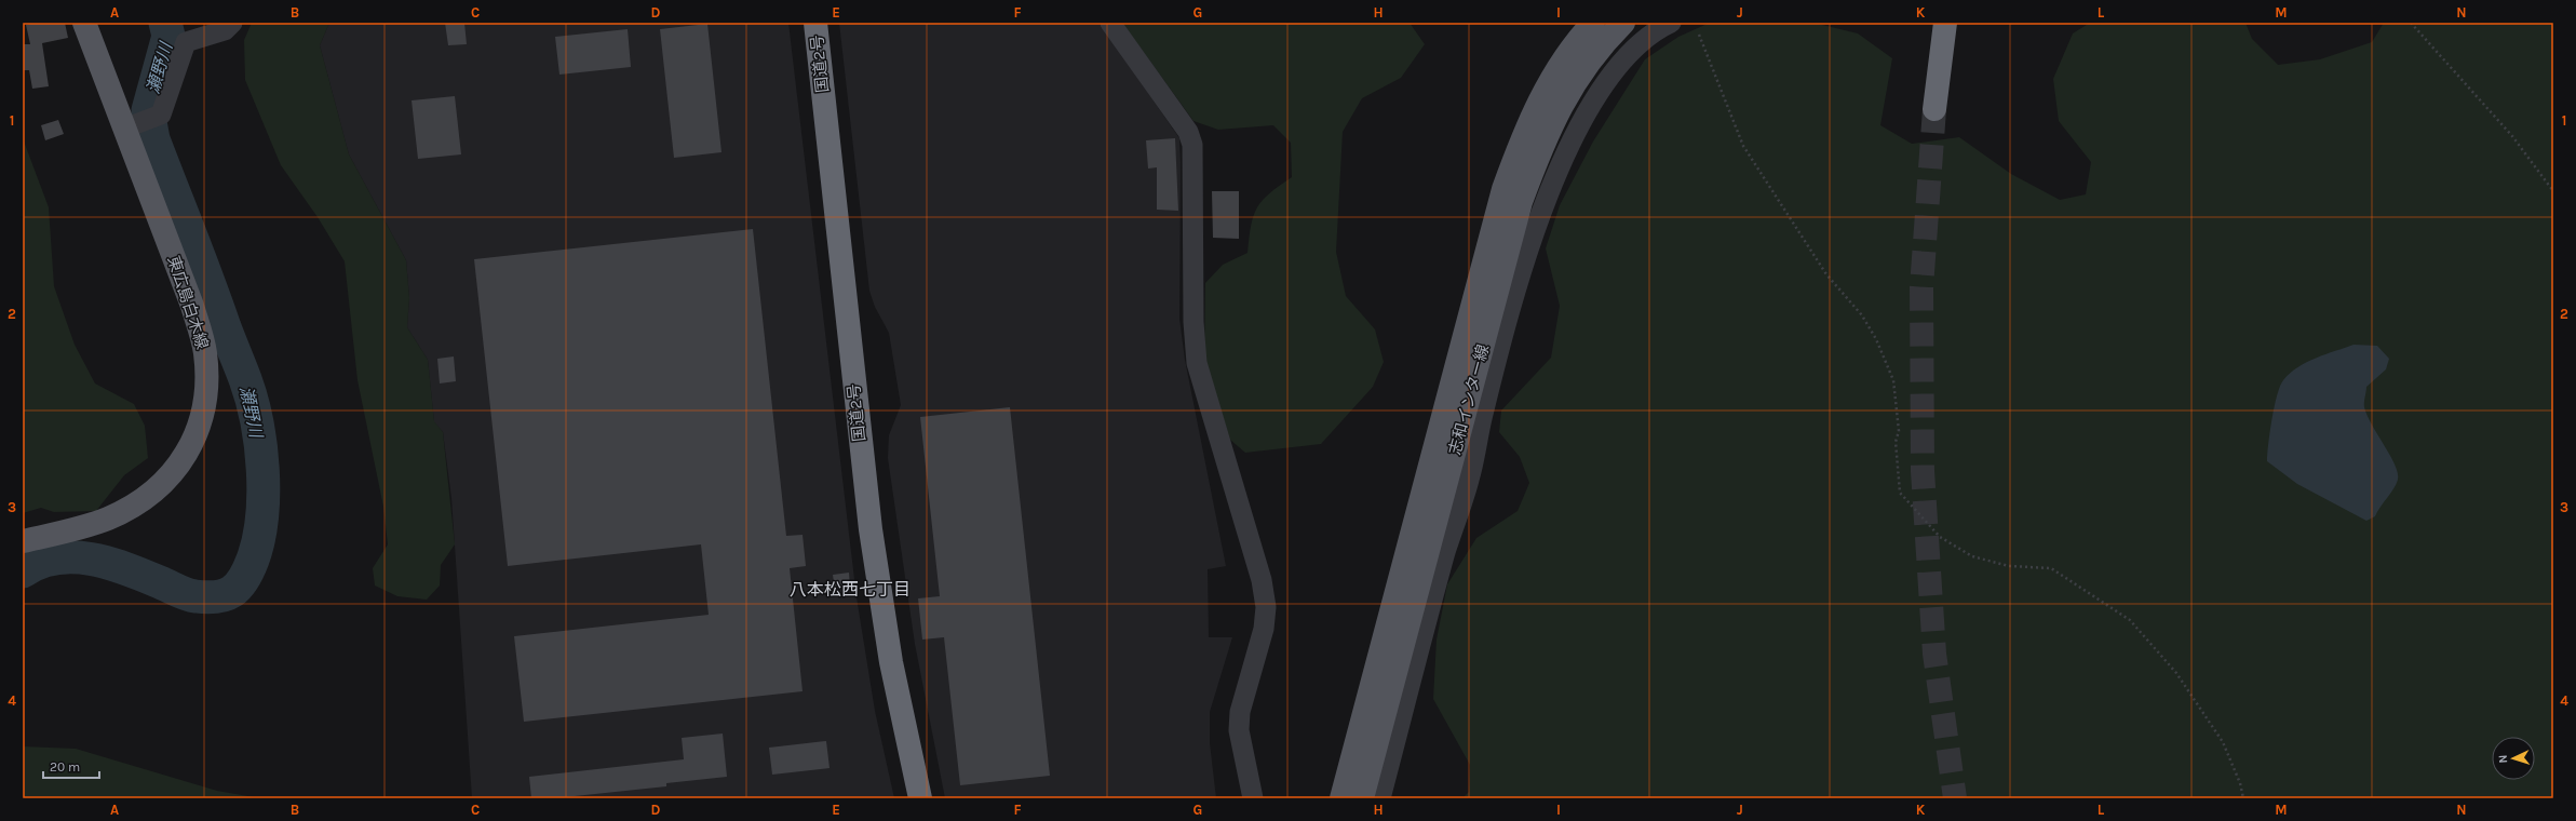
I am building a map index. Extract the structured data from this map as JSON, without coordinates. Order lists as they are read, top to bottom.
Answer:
{
  "streets": {
    "highway": ["国道2号"],
    "main road": ["東広島白木線", "志和インター線"]
  },
  "districts": ["八本松西七丁目"],
  "water": ["瀬野川"],
  "scale_bar": "20 m",
  "north": "left",
  "grid": {
    "columns": [
      "A",
      "B",
      "C",
      "D",
      "E",
      "F",
      "G",
      "H",
      "I",
      "J",
      "K",
      "L",
      "M",
      "N"
    ],
    "rows": [
      "1",
      "2",
      "3",
      "4"
    ]
  }
}
